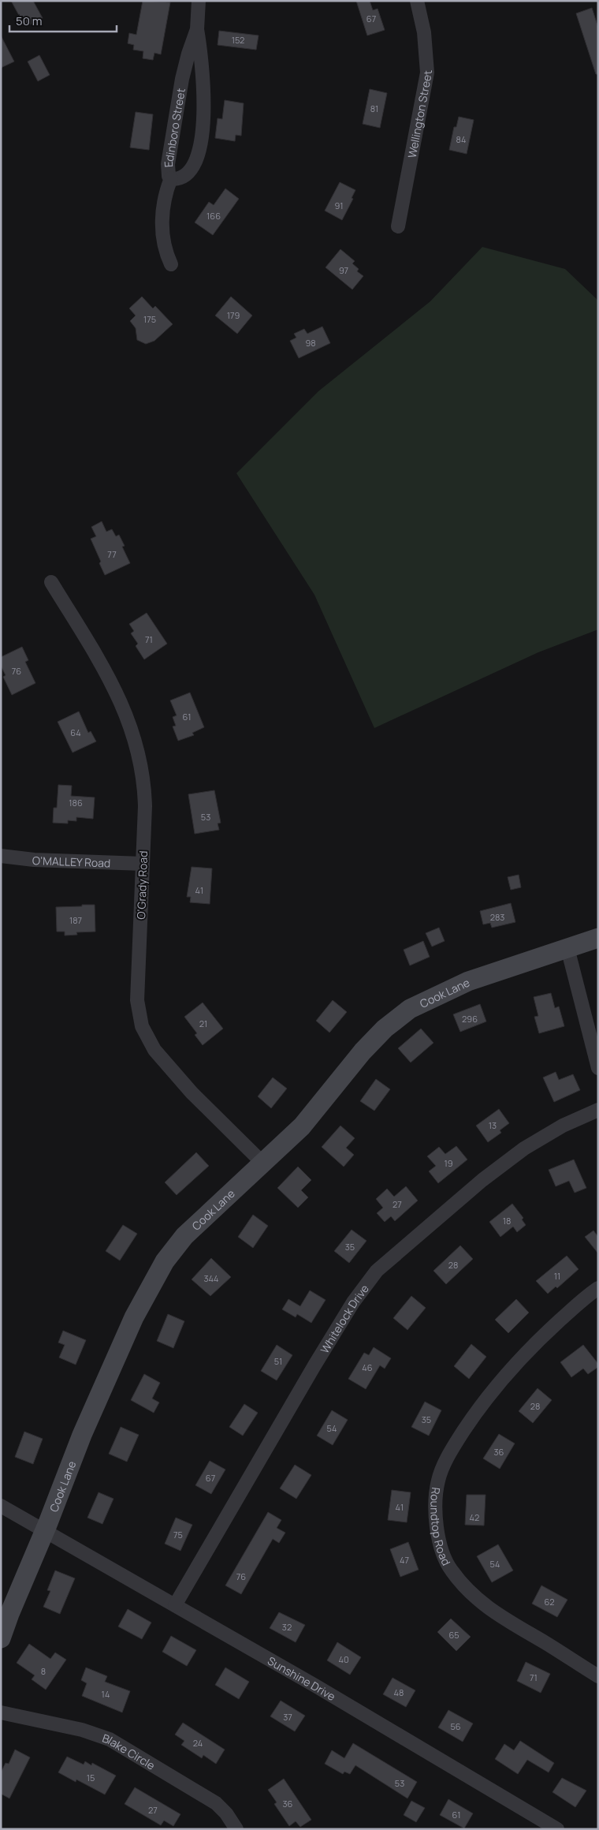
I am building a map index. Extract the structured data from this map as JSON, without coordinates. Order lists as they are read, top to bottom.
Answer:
{
  "streets": {
    "street": [
      "Wellington Street",
      "Edinboro Street",
      "O'MALLEY Road",
      "O'Grady Road",
      "Cook Lane",
      "Whitelock Drive",
      "Roundtop Road",
      "Sunshine Drive",
      "Blake Circle"
    ]
  },
  "crossings": [
    ["O'MALLEY Road", "O'Grady Road"],
    ["O'Grady Road", "Cook Lane"],
    ["Cook Lane", "Sunshine Drive"],
    ["Whitelock Drive", "Sunshine Drive"]
  ],
  "house_numbers": [
    "67",
    "152",
    "81",
    "84",
    "91",
    "166",
    "97",
    "179",
    "175",
    "98",
    "77",
    "71",
    "76",
    "61",
    "64",
    "186",
    "53",
    "41",
    "283",
    "187",
    "296",
    "21",
    "13",
    "19",
    "27",
    "18",
    "35",
    "28",
    "11",
    "344",
    "51",
    "46",
    "28",
    "35",
    "54",
    "36",
    "67",
    "41",
    "42",
    "75",
    "47",
    "54",
    "76",
    "62",
    "32",
    "65",
    "40",
    "8",
    "71",
    "48",
    "14",
    "37",
    "56",
    "24",
    "15",
    "53",
    "36",
    "27",
    "61"
  ],
  "scale_bar": "50 m"
}
